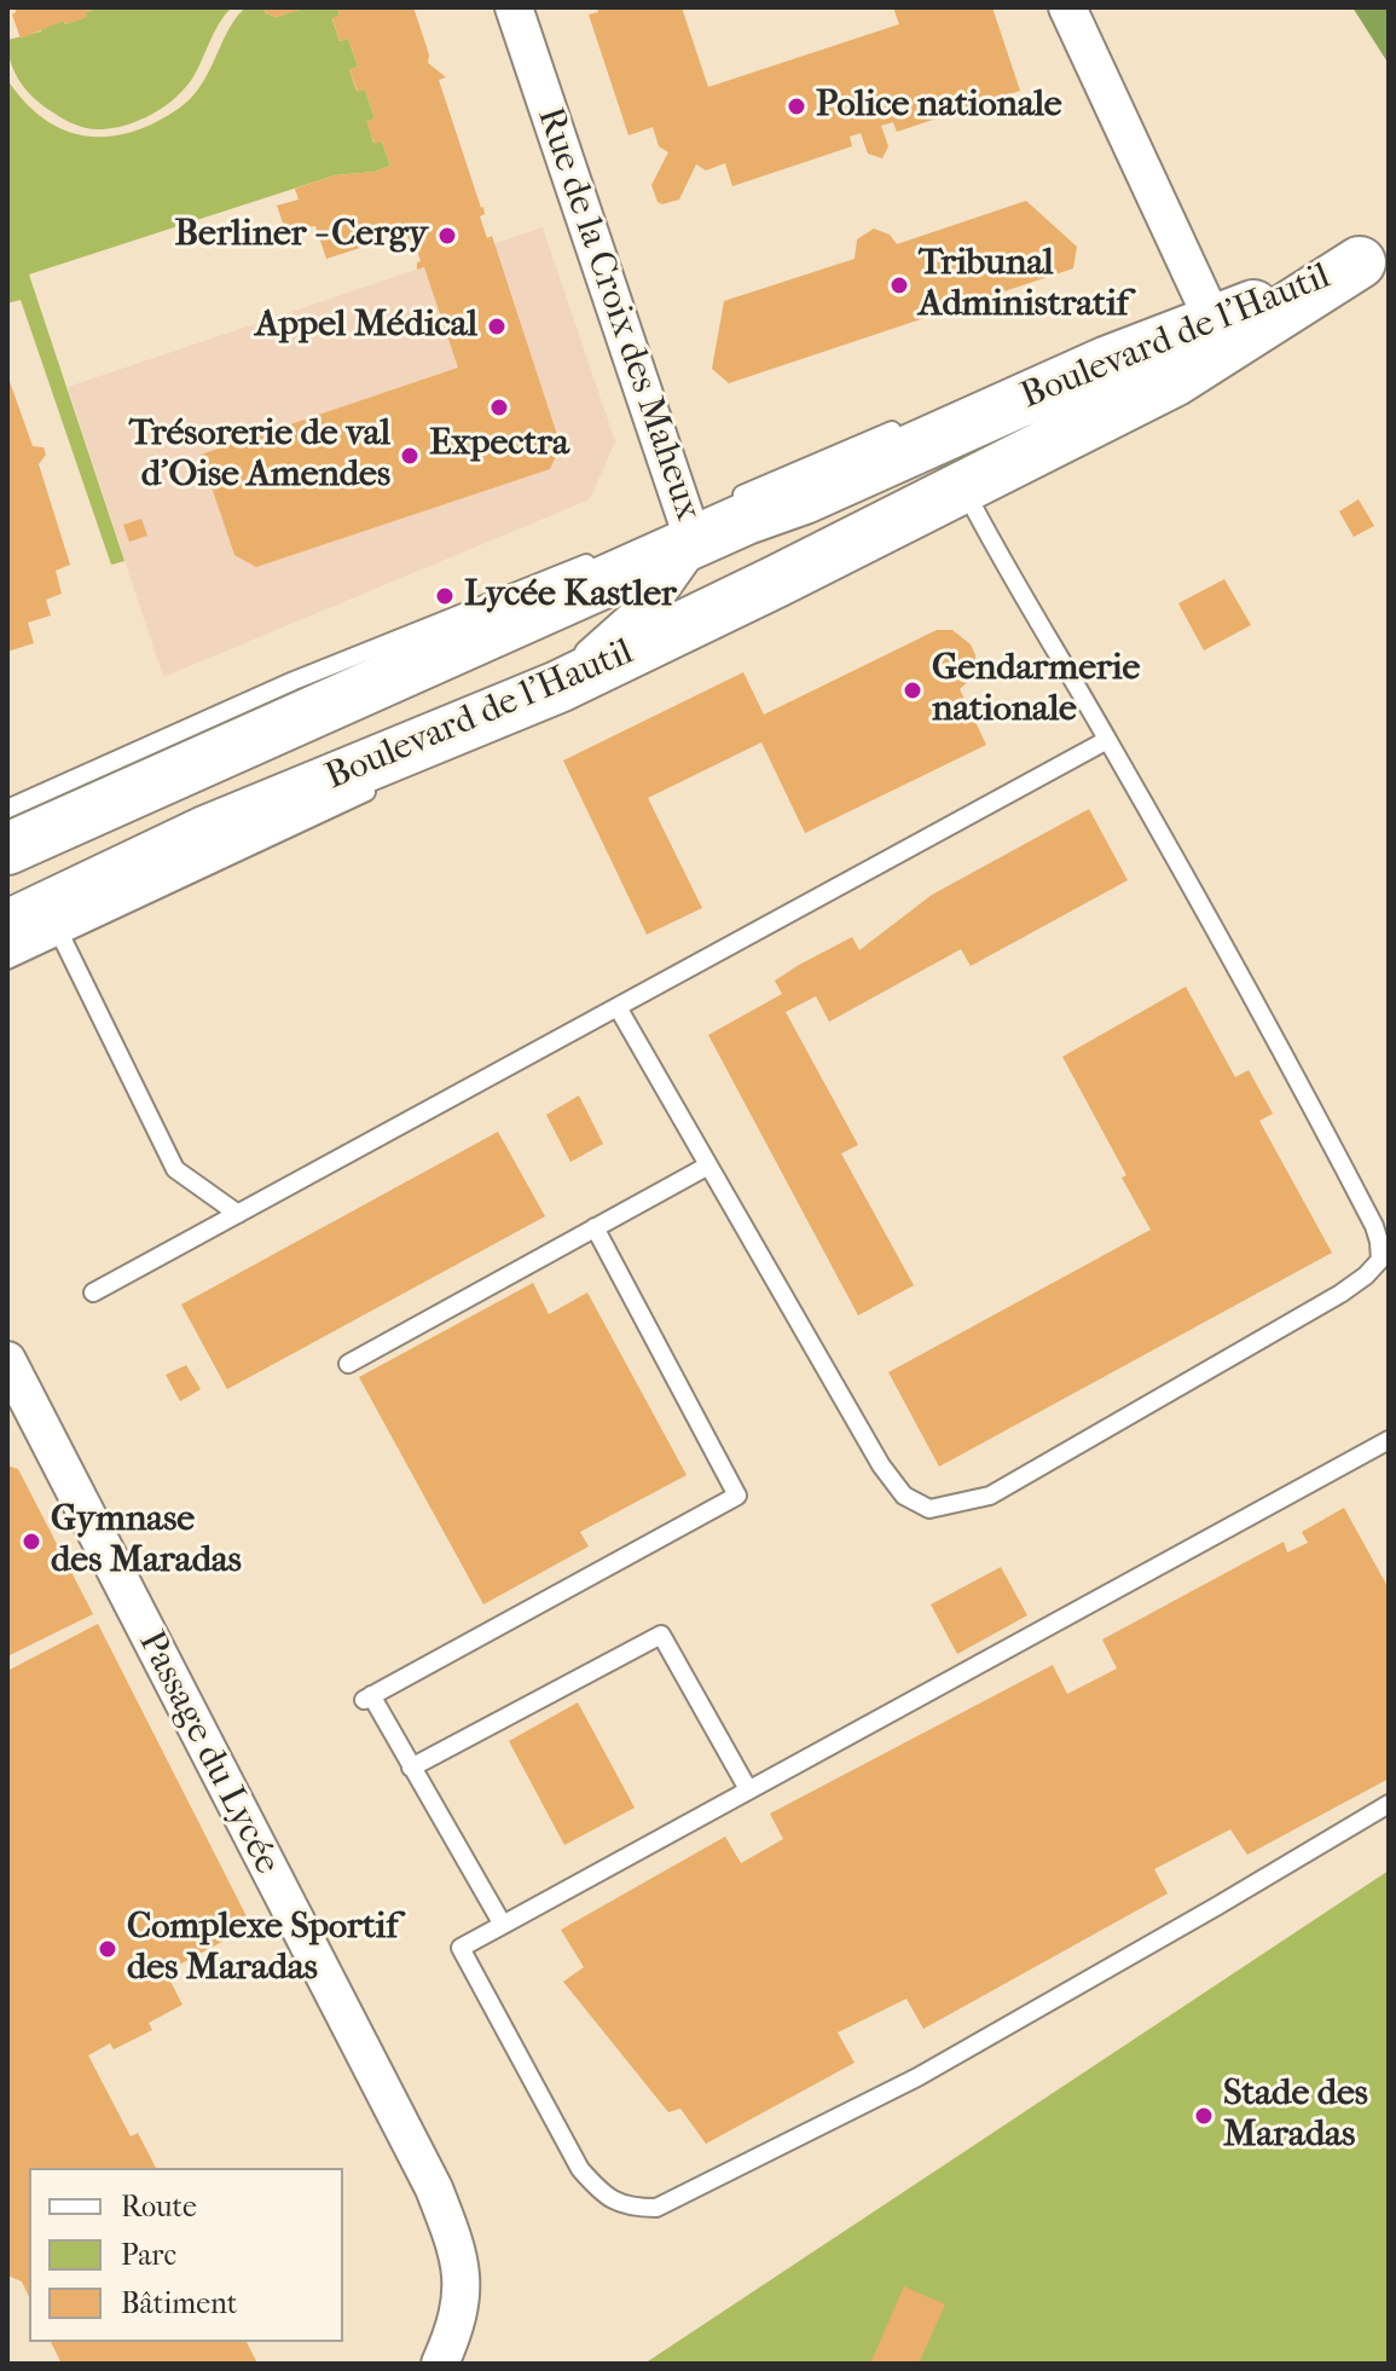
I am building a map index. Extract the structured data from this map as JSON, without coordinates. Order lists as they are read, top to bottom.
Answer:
{
  "streets": {
    "main road": ["Boulevard de l'Hautil"],
    "street": ["Rue de la Croix des Maheux", "Passage du Lycée"]
  },
  "crossings": [
    ["Rue de la Croix des Maheux", "Boulevard de l'Hautil"]
  ],
  "places": [
    "Police nationale",
    "Berliner - Cergy",
    "Tribunal Administratif",
    "Appel Médical",
    "Expectra",
    "Trésorerie de val d'Oise Amendes",
    "Lycée Kastler",
    "Gendarmerie nationale",
    "Gymnase des Maradas",
    "Complexe Sportif des Maradas",
    "Stade des Maradas"
  ],
  "legend": ["Route", "Parc", "Bâtiment"]
}
